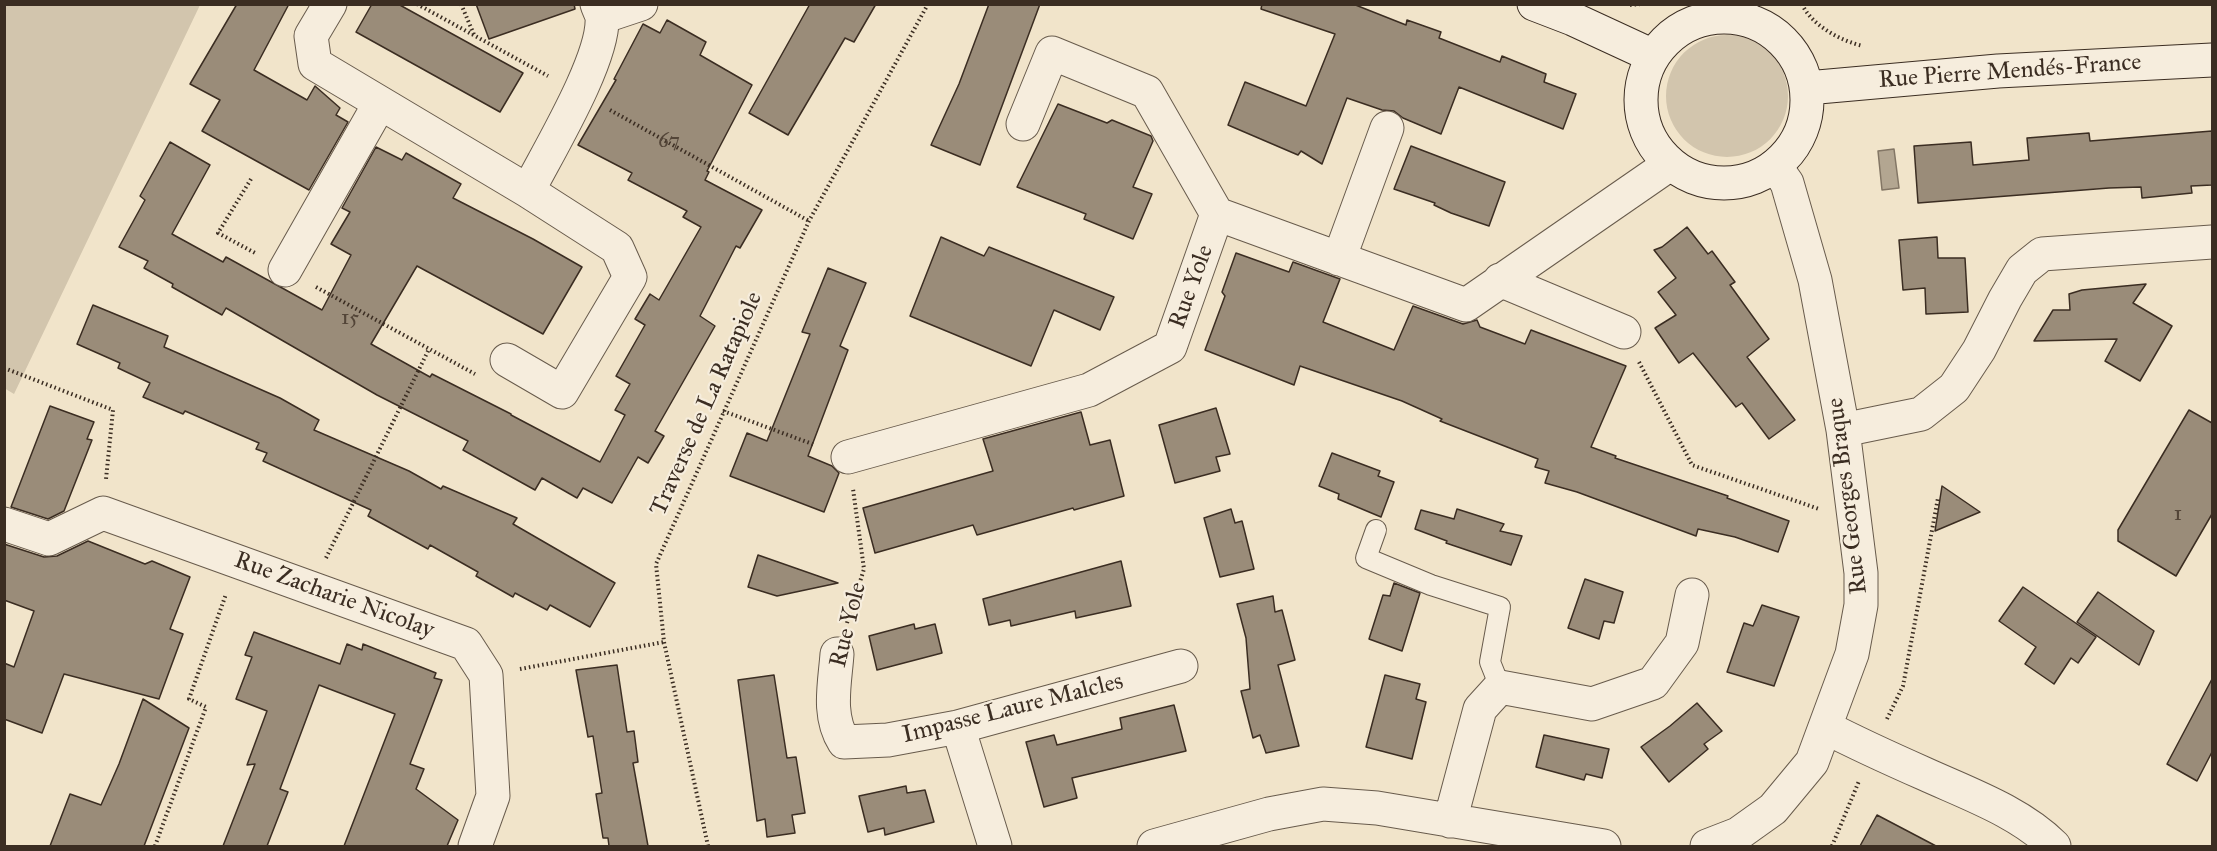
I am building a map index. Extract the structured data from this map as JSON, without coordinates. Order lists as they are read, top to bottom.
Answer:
{
  "streets": {
    "street": [
      "Rue Pierre Mendés-France",
      "Rue Yole",
      "Rue Georges Braque",
      "Rue Zacharie Nicolay",
      "Impasse Laure Malcles"
    ],
    "path": ["Traverse de La Ratapiole"]
  },
  "crossings": [
    ["Rue Pierre Mendés-France", "Rue Yole"],
    ["Rue Pierre Mendés-France", "Rue Georges Braque"],
    ["Rue Yole", "Rue Georges Braque"],
    ["Rue Yole", "Impasse Laure Malcles"]
  ],
  "house_numbers": ["67", "15", "1"]
}
